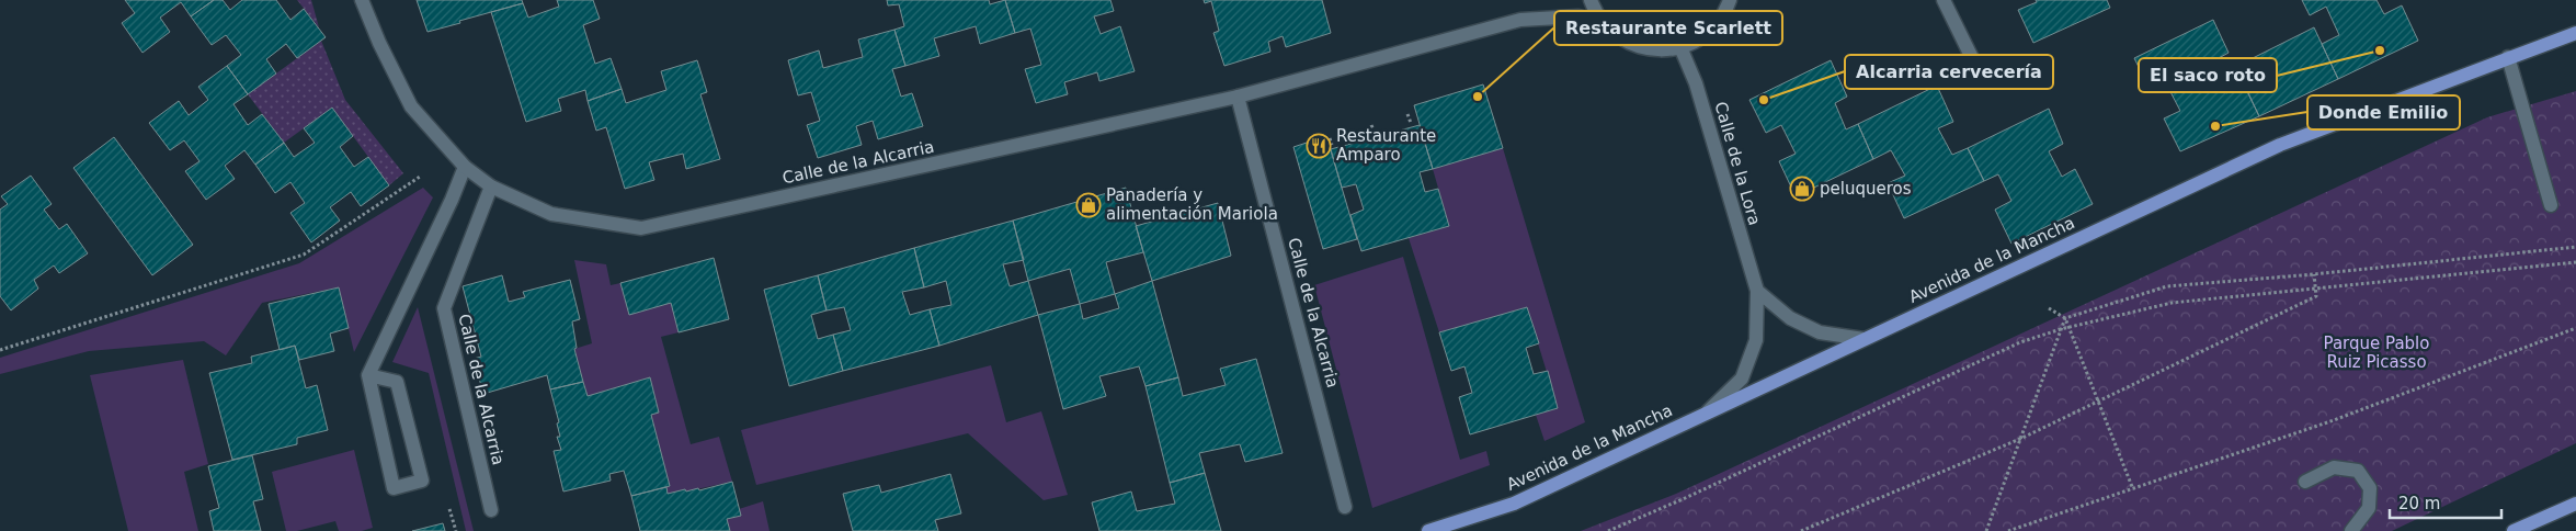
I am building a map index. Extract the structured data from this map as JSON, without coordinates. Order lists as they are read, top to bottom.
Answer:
{
  "streets": {
    "main road": ["Avenida de la Mancha"],
    "street": ["Calle de la Alcarria", "Calle de la Lora"]
  },
  "crossings": [
    ["Calle de la Lora", "Avenida de la Mancha"]
  ],
  "parks": ["Parque Pablo Ruiz Picasso"],
  "places": {
    "other": [
      "El saco roto",
      "Restaurante Scarlett",
      "Alcarria cervecería",
      "Donde Emilio"
    ],
    "restaurant": ["Restaurante Amparo"],
    "shop": ["peluqueros", "Panadería y alimentación Mariola"]
  },
  "scale_bar": "20 m"
}
